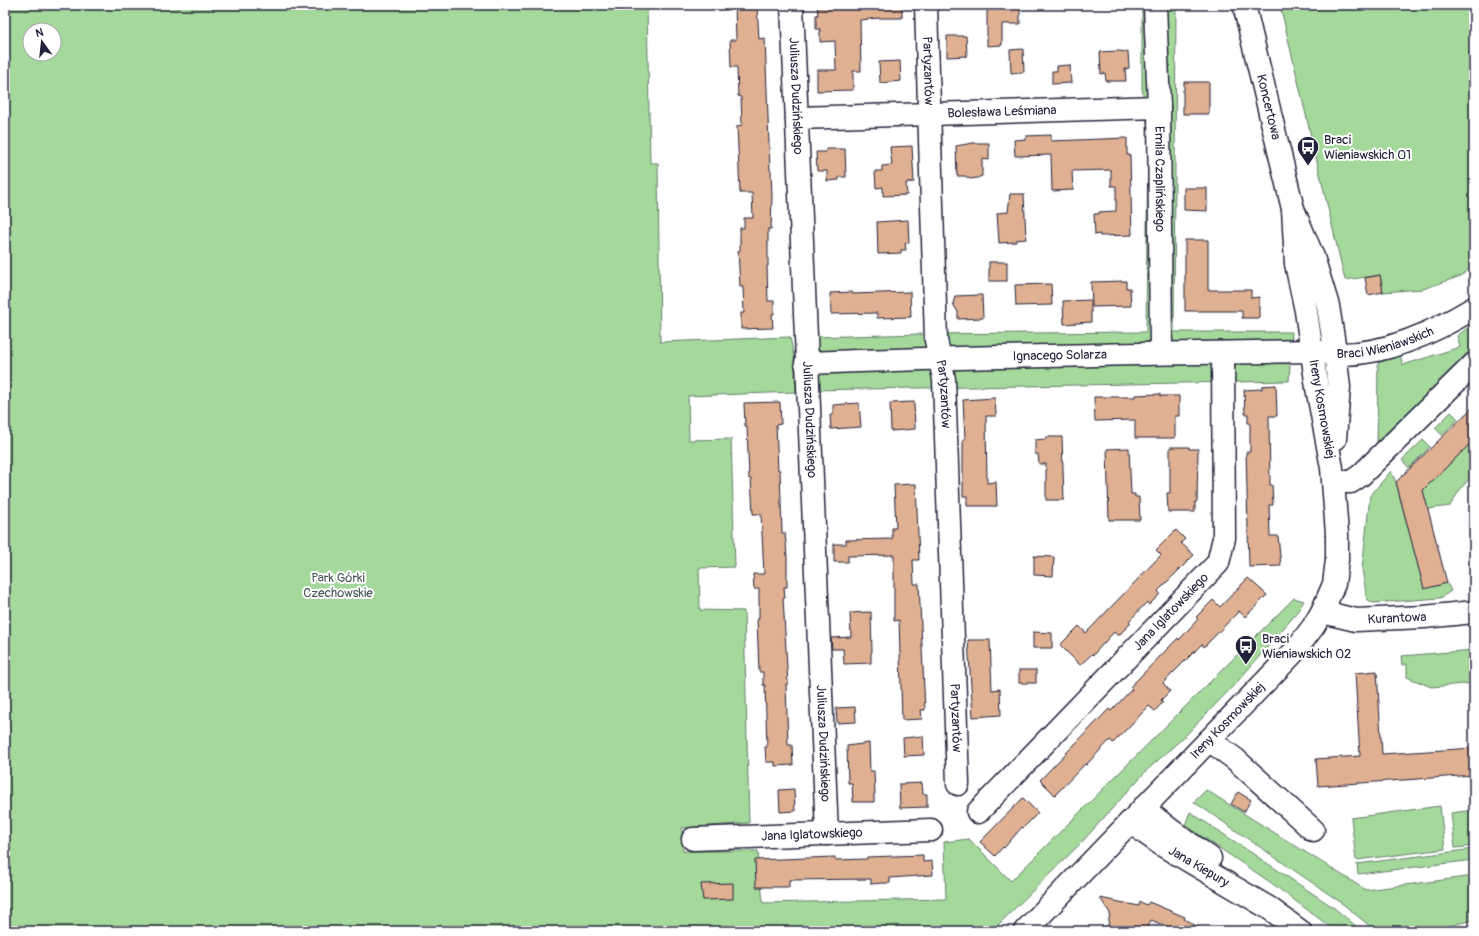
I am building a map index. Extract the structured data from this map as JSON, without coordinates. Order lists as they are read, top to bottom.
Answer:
{
  "streets": {
    "street": [
      "Partyzantów",
      "Juliusza Dudzińskiego",
      "Koncertowa",
      "Bolesława Leśmiana",
      "Emila Czaplińskiego",
      "Braci Wieniawskich",
      "Ignacego Solarza",
      "Ireny Kosmowskiej",
      "Jana Iglatowskiego",
      "Kurantowa",
      "Jana Kiepury"
    ]
  },
  "crossings": [
    ["Partyzantów", "Bolesława Leśmiana"],
    ["Partyzantów", "Ignacego Solarza"],
    ["Juliusza Dudzińskiego", "Bolesława Leśmiana"],
    ["Juliusza Dudzińskiego", "Ignacego Solarza"],
    ["Juliusza Dudzińskiego", "Jana Iglatowskiego"],
    ["Koncertowa", "Braci Wieniawskich"],
    ["Koncertowa", "Ignacego Solarza"],
    ["Koncertowa", "Ireny Kosmowskiej"],
    ["Bolesława Leśmiana", "Emila Czaplińskiego"],
    ["Emila Czaplińskiego", "Ignacego Solarza"],
    ["Braci Wieniawskich", "Ignacego Solarza"],
    ["Braci Wieniawskich", "Ireny Kosmowskiej"],
    ["Ignacego Solarza", "Ireny Kosmowskiej"],
    ["Ignacego Solarza", "Jana Iglatowskiego"],
    ["Ireny Kosmowskiej", "Kurantowa"],
    ["Ireny Kosmowskiej", "Jana Kiepury"]
  ],
  "parks": ["Park Górki Czechowskie"],
  "places": {
    "bus stop": ["Braci Wieniawskich 01", "Braci Wieniawskich 02"]
  },
  "north": "top"
}
